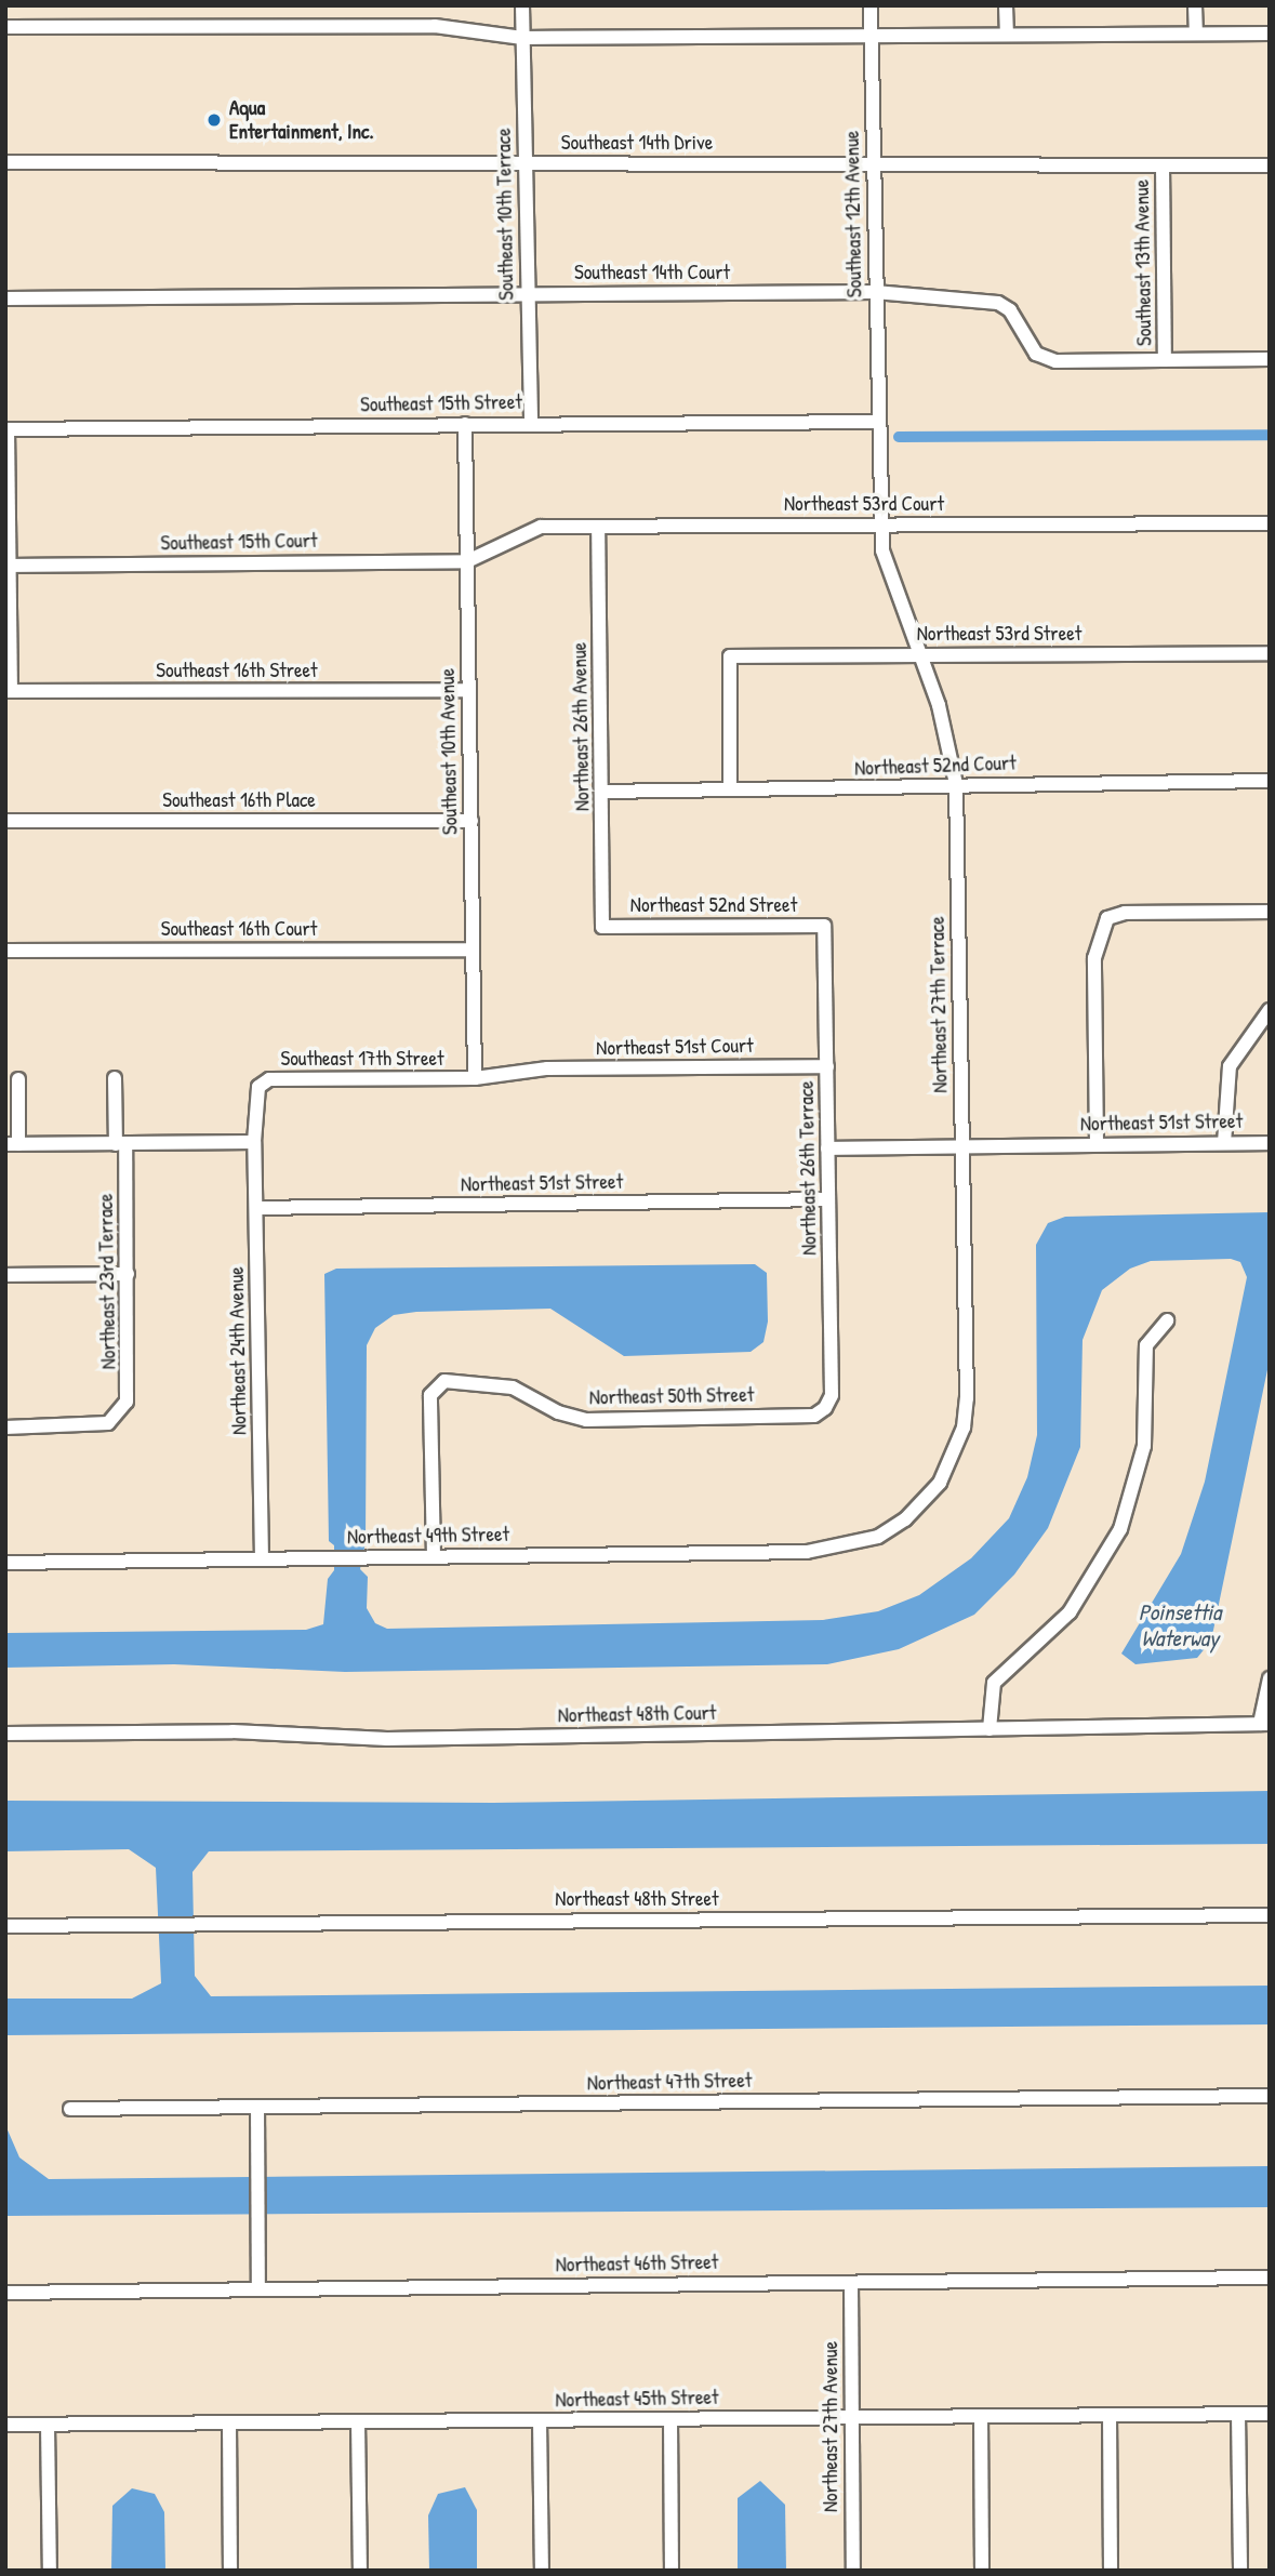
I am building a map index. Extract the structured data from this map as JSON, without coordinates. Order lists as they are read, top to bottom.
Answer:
{
  "streets": {
    "street": [
      "Southeast 14th Drive",
      "Southeast 10th Terrace",
      "Southeast 12th Avenue",
      "Southeast 13th Avenue",
      "Southeast 14th Court",
      "Southeast 15th Street",
      "Northeast 53rd Court",
      "Southeast 15th Court",
      "Northeast 53rd Street",
      "Southeast 16th Street",
      "Northeast 26th Avenue",
      "Southeast 10th Avenue",
      "Northeast 52nd Court",
      "Southeast 16th Place",
      "Northeast 52nd Street",
      "Southeast 16th Court",
      "Northeast 27th Terrace",
      "Northeast 51st Court",
      "Southeast 17th Street",
      "Northeast 51st Street",
      "Northeast 26th Terrace",
      "Northeast 23rd Terrace",
      "Northeast 24th Avenue",
      "Northeast 50th Street",
      "Northeast 49th Street",
      "Northeast 48th Court",
      "Northeast 48th Street",
      "Northeast 47th Street",
      "Northeast 46th Street",
      "Northeast 45th Street",
      "Northeast 27th Avenue"
    ]
  },
  "crossings": [
    ["Southeast 14th Drive", "Southeast 10th Terrace"],
    ["Southeast 14th Drive", "Southeast 12th Avenue"],
    ["Southeast 14th Drive", "Southeast 13th Avenue"],
    ["Southeast 10th Terrace", "Southeast 14th Court"],
    ["Southeast 10th Terrace", "Southeast 15th Street"],
    ["Southeast 12th Avenue", "Southeast 14th Court"],
    ["Southeast 12th Avenue", "Southeast 15th Street"],
    ["Southeast 12th Avenue", "Northeast 27th Terrace"],
    ["Southeast 13th Avenue", "Southeast 14th Court"],
    ["Southeast 15th Street", "Southeast 10th Avenue"],
    ["Southeast 15th Street", "Northeast 27th Terrace"],
    ["Northeast 53rd Court", "Southeast 15th Court"],
    ["Northeast 53rd Court", "Northeast 26th Avenue"],
    ["Northeast 53rd Court", "Southeast 10th Avenue"],
    ["Northeast 53rd Court", "Northeast 27th Terrace"],
    ["Southeast 15th Court", "Southeast 10th Avenue"],
    ["Northeast 53rd Street", "Northeast 52nd Court"],
    ["Northeast 53rd Street", "Northeast 27th Terrace"],
    ["Southeast 16th Street", "Southeast 10th Avenue"],
    ["Northeast 26th Avenue", "Northeast 52nd Court"],
    ["Northeast 26th Avenue", "Northeast 52nd Street"],
    ["Southeast 10th Avenue", "Southeast 16th Place"],
    ["Southeast 10th Avenue", "Southeast 16th Court"],
    ["Southeast 10th Avenue", "Southeast 17th Street"],
    ["Northeast 52nd Court", "Northeast 27th Terrace"],
    ["Northeast 52nd Street", "Northeast 26th Terrace"],
    ["Northeast 27th Terrace", "Northeast 51st Street"],
    ["Northeast 27th Terrace", "Northeast 49th Street"],
    ["Northeast 51st Court", "Southeast 17th Street"],
    ["Northeast 51st Court", "Northeast 26th Terrace"],
    ["Southeast 17th Street", "Northeast 24th Avenue"],
    ["Northeast 51st Street", "Northeast 26th Terrace"],
    ["Northeast 51st Street", "Northeast 24th Avenue"],
    ["Northeast 26th Terrace", "Northeast 50th Street"],
    ["Northeast 24th Avenue", "Northeast 49th Street"],
    ["Northeast 50th Street", "Northeast 49th Street"],
    ["Northeast 46th Street", "Northeast 27th Avenue"],
    ["Northeast 45th Street", "Northeast 27th Avenue"]
  ],
  "water": ["Poinsettia Waterway"],
  "places": ["Aqua Entertainment, Inc."]
}
